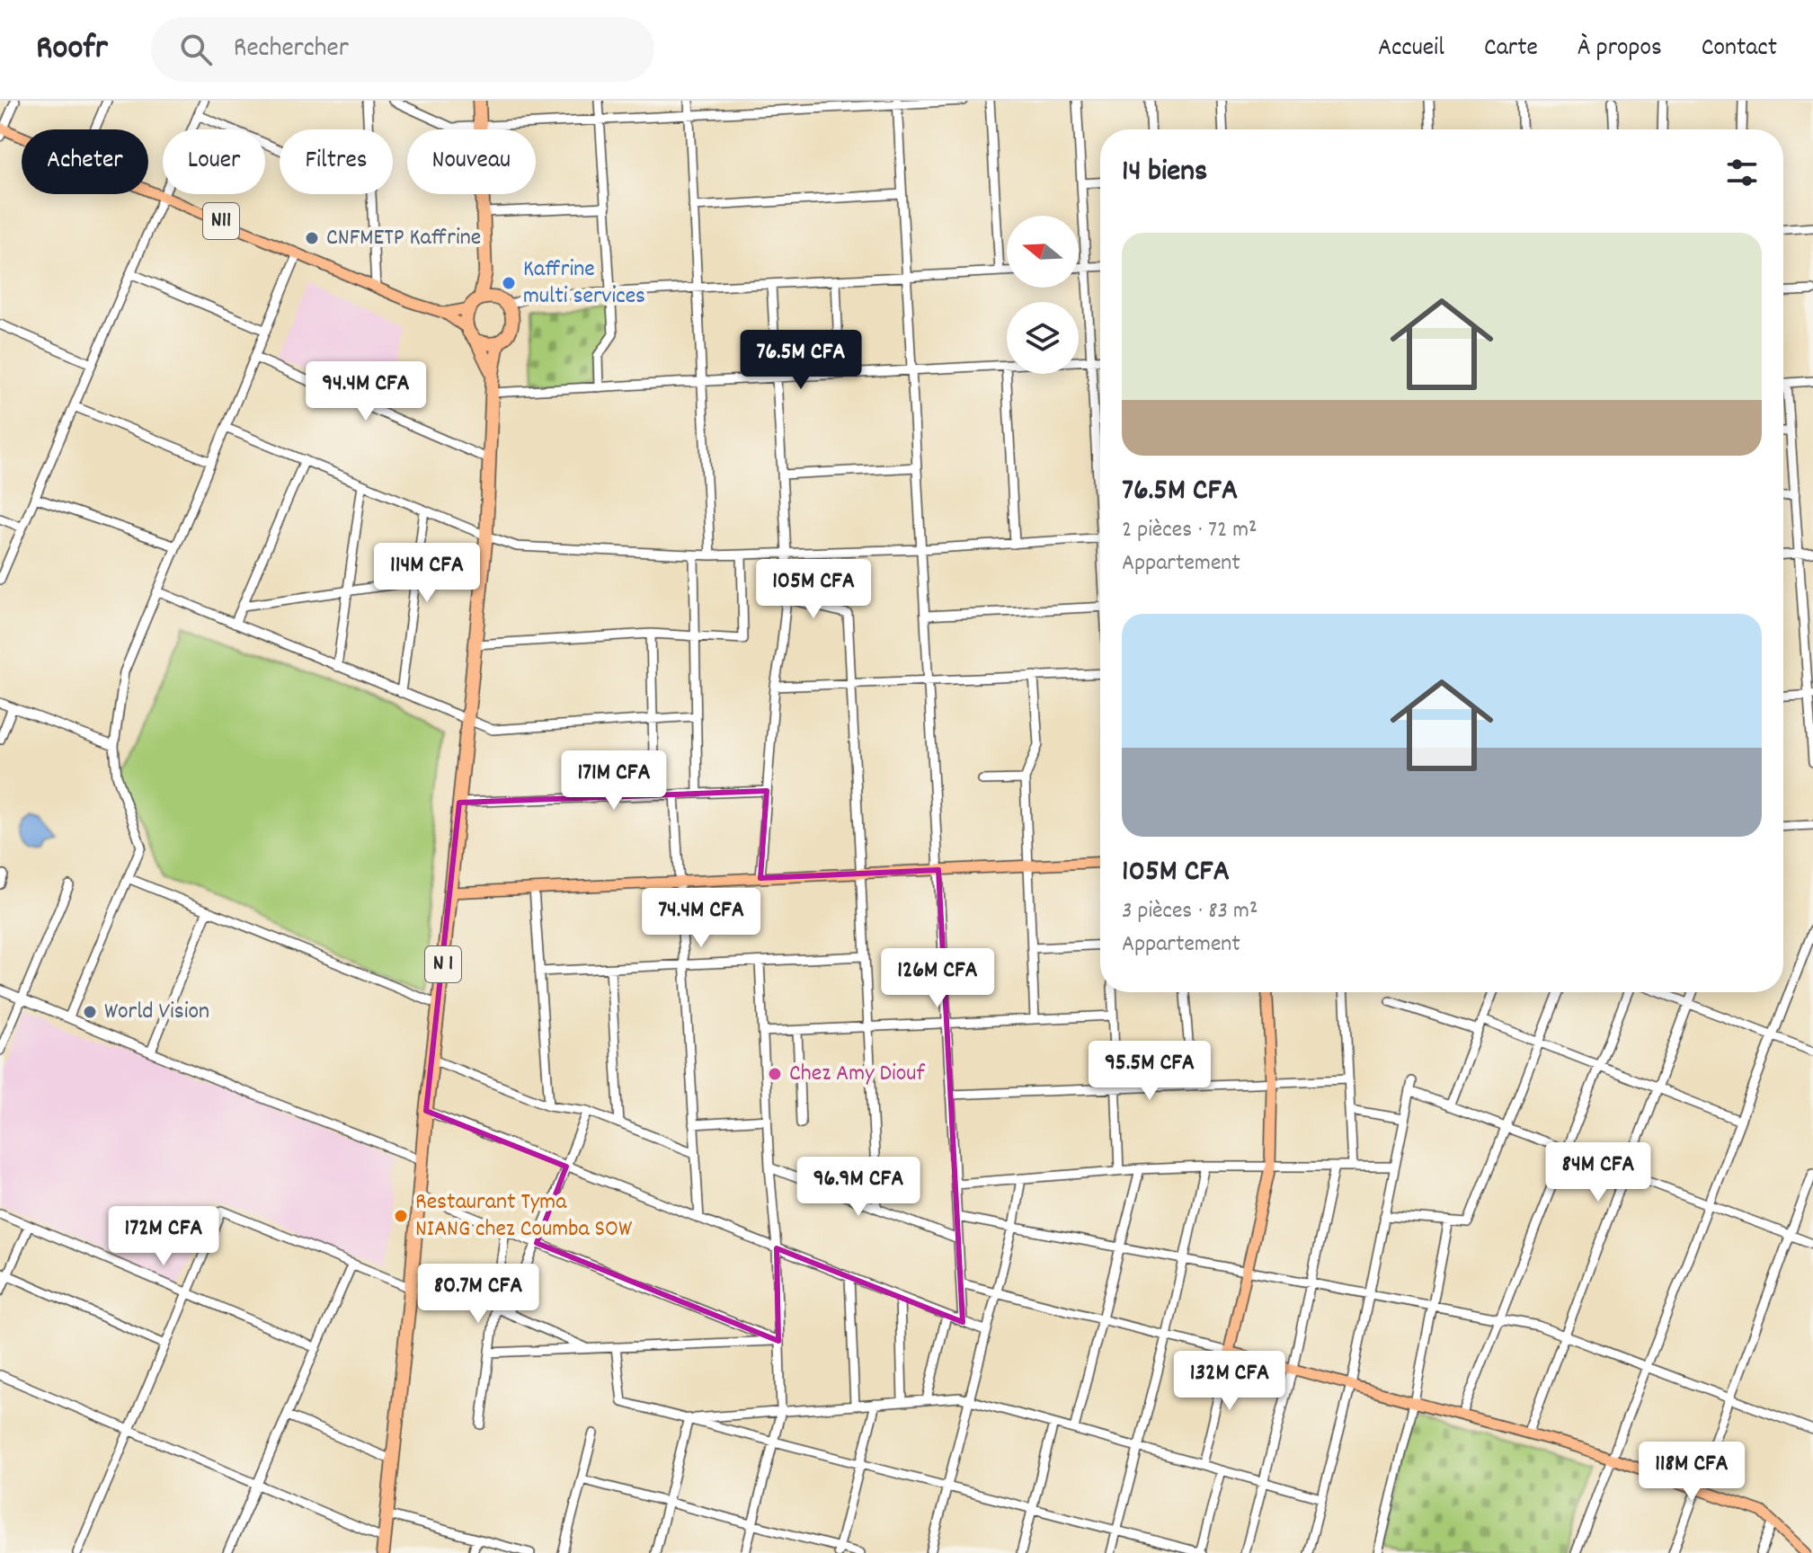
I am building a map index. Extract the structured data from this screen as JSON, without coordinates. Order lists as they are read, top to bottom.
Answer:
{
  "streets": {
    "highway": ["N 1"],
    "main road": ["N11"]
  },
  "places": [
    "CNFMETP Kaffrine",
    "Kaffrine multi services",
    "World Vision",
    "Chez Amy Diouf",
    "Restaurant Tyma NIANG chez Coumba SOW"
  ],
  "north": "left",
  "page": {
    "header": "Roofr",
    "search": "Rechercher",
    "nav": [
      "Accueil",
      "Carte",
      "À propos",
      "Contact"
    ],
    "chip": [
      "Acheter",
      "Louer",
      "Filtres",
      "Nouveau"
    ],
    "heading": "14 biens",
    "list": [
      {
        "name": "76.5M CFA",
        "note": "2 pièces · 72 m² · Appartement"
      },
      {
        "name": "105M CFA",
        "note": "3 pièces · 83 m² · Appartement"
      }
    ],
    "price": [
      "76.5M CFA",
      "94.4M CFA",
      "114M CFA",
      "105M CFA",
      "171M CFA",
      "74.4M CFA",
      "126M CFA",
      "95.5M CFA",
      "84M CFA",
      "96.9M CFA",
      "172M CFA",
      "80.7M CFA",
      "132M CFA",
      "118M CFA"
    ]
  }
}
